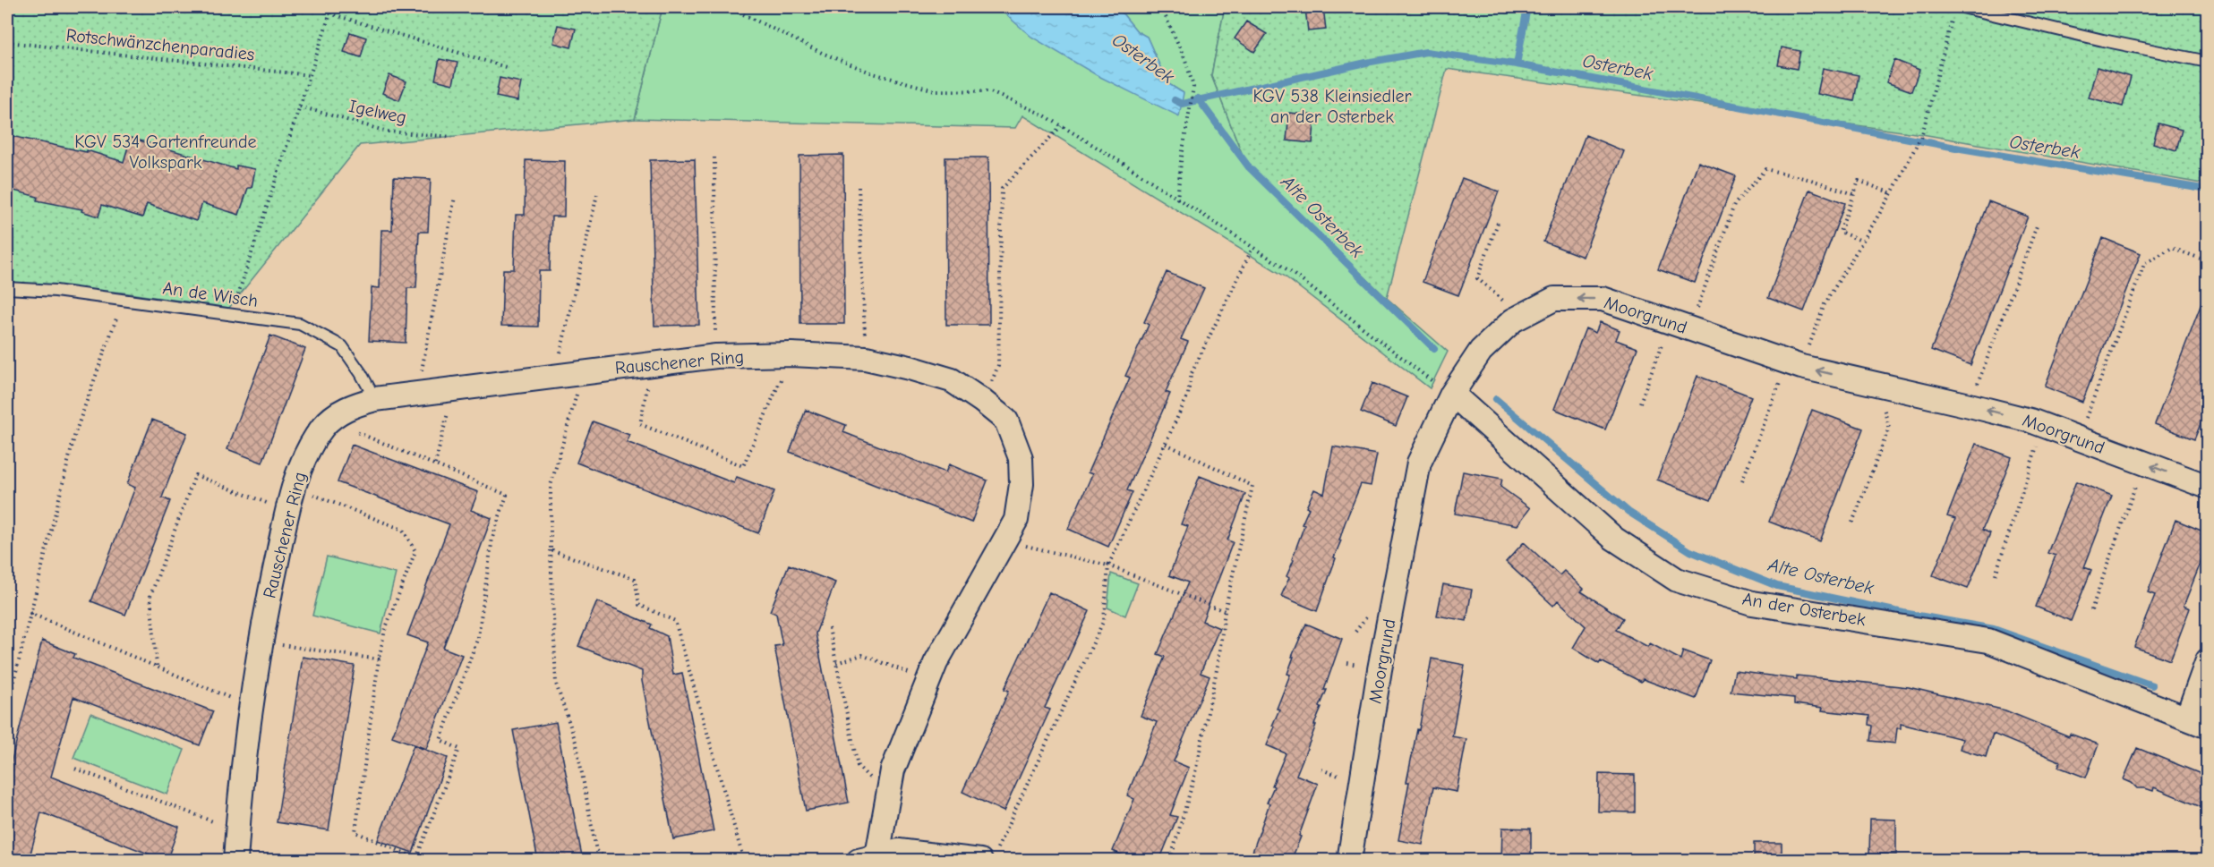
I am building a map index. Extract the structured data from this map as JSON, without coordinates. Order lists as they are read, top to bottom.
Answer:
{
  "streets": {
    "street": ["Moorgrund", "Rauschener Ring", "An der Osterbek"],
    "lane": ["An de Wisch"],
    "path": ["Rotschwänzchenparadies", "Igelweg"]
  },
  "crossings": [
    ["An de Wisch", "Rauschener Ring"],
    ["Moorgrund", "An der Osterbek"]
  ],
  "water": ["Osterbek", "Alte Osterbek"],
  "parks": ["KGV 538 Kleinsiedler an der Osterbek", "KGV 534 Gartenfreunde Volkspark"]
}
